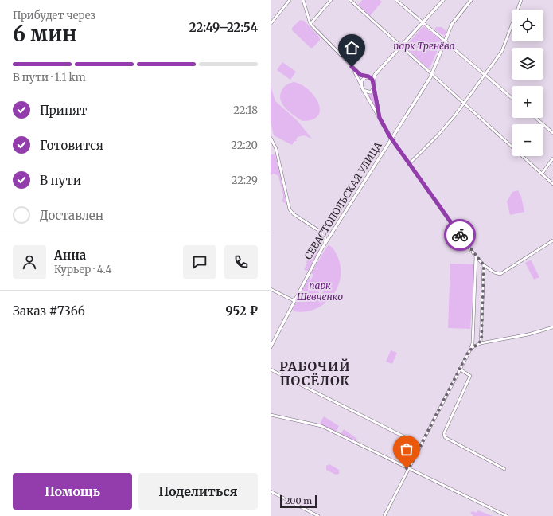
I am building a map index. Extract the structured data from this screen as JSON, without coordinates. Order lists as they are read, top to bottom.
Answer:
{
  "streets": {
    "main road": ["СЕВАСТОПОЛЬСКАЯ УЛИЦА"]
  },
  "districts": ["РАБОЧИЙ ПОСЁЛОК"],
  "parks": ["парк Тренёва", "парк Шевченко"],
  "scale_bar": "200 m",
  "page": {
    "heading": ["6 мин", "Прибудет через", "22:49–22:54"],
    "panel": [
      "Анна",
      "Курьер · 4.4",
      "Заказ #7366",
      "952 ₽"
    ],
    "map_buttons": ["+", "−"],
    "bar": "В пути · 1.1 km",
    "list": [
      ["Принят", "22:18"],
      ["Готовится", "22:20"],
      ["В пути", "22:29"],
      "Доставлен"
    ],
    "buttons": ["Помощь", "Поделиться"],
    "scale": "200 m"
  }
}
